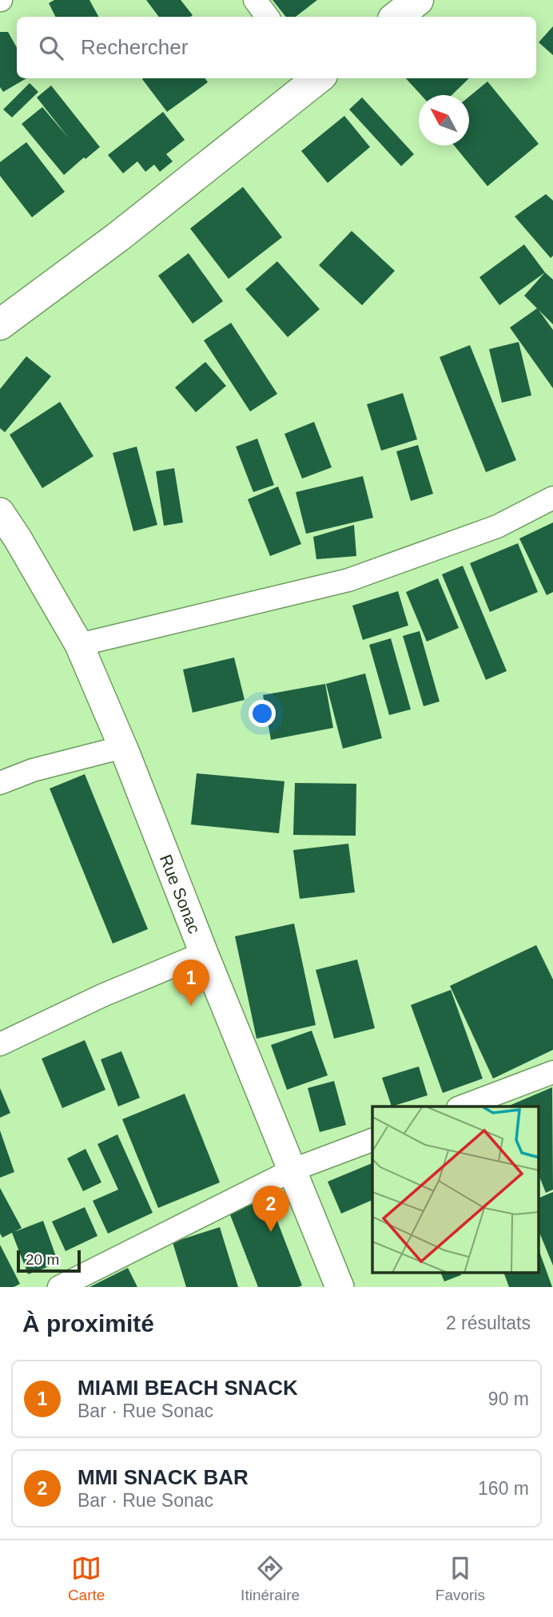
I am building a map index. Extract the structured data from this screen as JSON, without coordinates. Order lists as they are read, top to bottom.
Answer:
{
  "streets": {
    "street": ["Rue Sonac"]
  },
  "scale_bar": "20 m",
  "north": "top left",
  "page": {
    "search": "Rechercher",
    "pins": ["1", "2"],
    "scale": "20 m",
    "heading": ["À proximité", "2 résultats"],
    "list": [
      {
        "mark": "1",
        "name": "MIAMI BEACH SNACK",
        "note": "Bar · Rue Sonac",
        "value": "90 m"
      },
      {
        "mark": "2",
        "name": "MMI SNACK BAR",
        "note": "Bar · Rue Sonac",
        "value": "160 m"
      }
    ],
    "nav": ["Carte", "Itinéraire", "Favoris"]
  }
}
